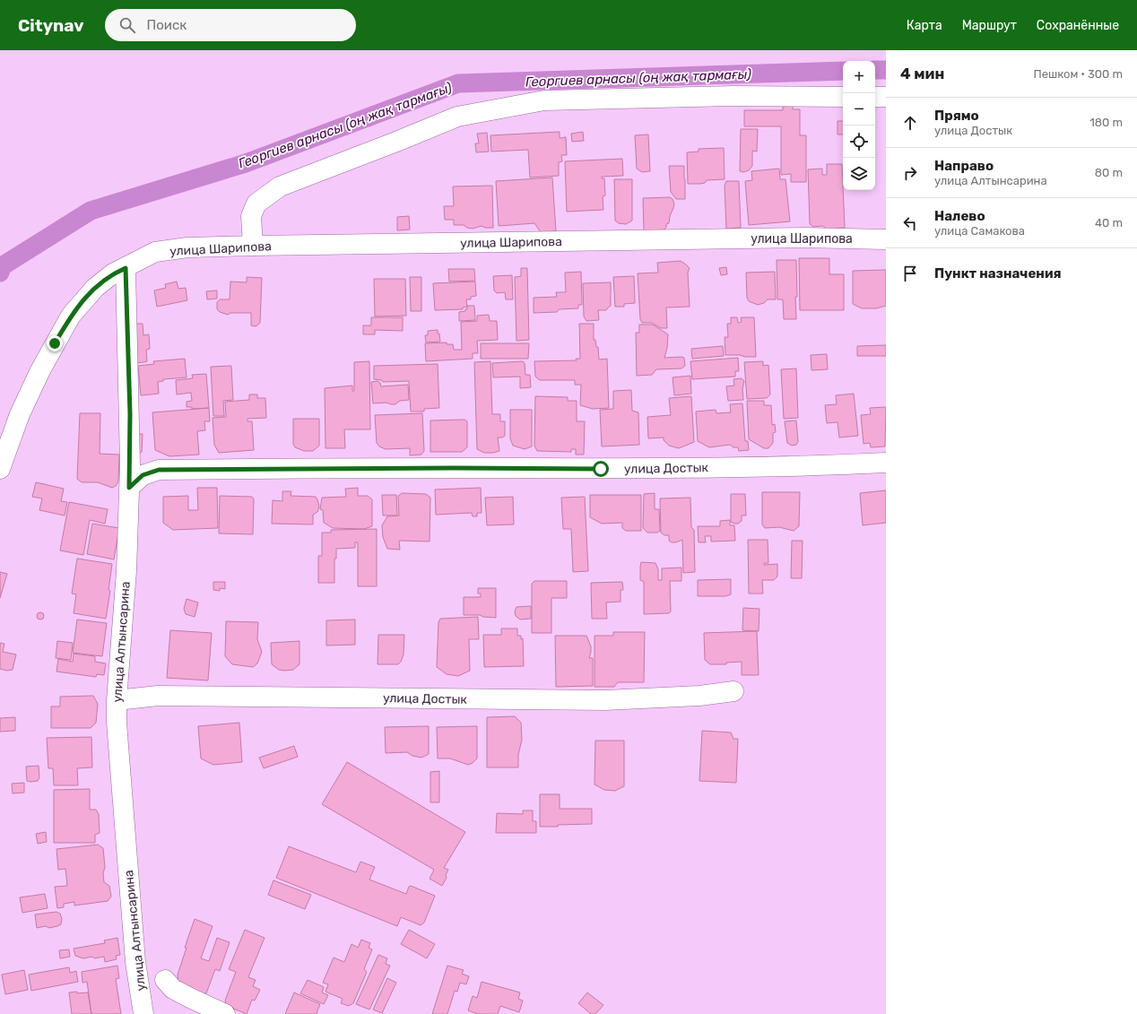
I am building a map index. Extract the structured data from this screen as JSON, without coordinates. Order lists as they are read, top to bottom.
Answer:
{
  "streets": {
    "street": ["улица Шарипова", "улица Достык", "улица Алтынсарина"]
  },
  "crossings": [
    ["улица Шарипова", "улица Алтынсарина"],
    ["улица Достык", "улица Алтынсарина"]
  ],
  "water": ["Георгиев арнасы (оң жақ тармағы)"],
  "page": {
    "header": "Citynav",
    "search": "Поиск",
    "nav": ["Карта", "Маршрут", "Сохранённые"],
    "heading": ["4 мин", "Пешком · 300 m"],
    "map_buttons": ["+", "−"],
    "list": [
      ["Прямо", "улица Достык", "180 m"],
      ["Направо", "улица Алтынсарина", "80 m"],
      ["Налево", "улица Самакова", "40 m"],
      "Пункт назначения"
    ]
  }
}
